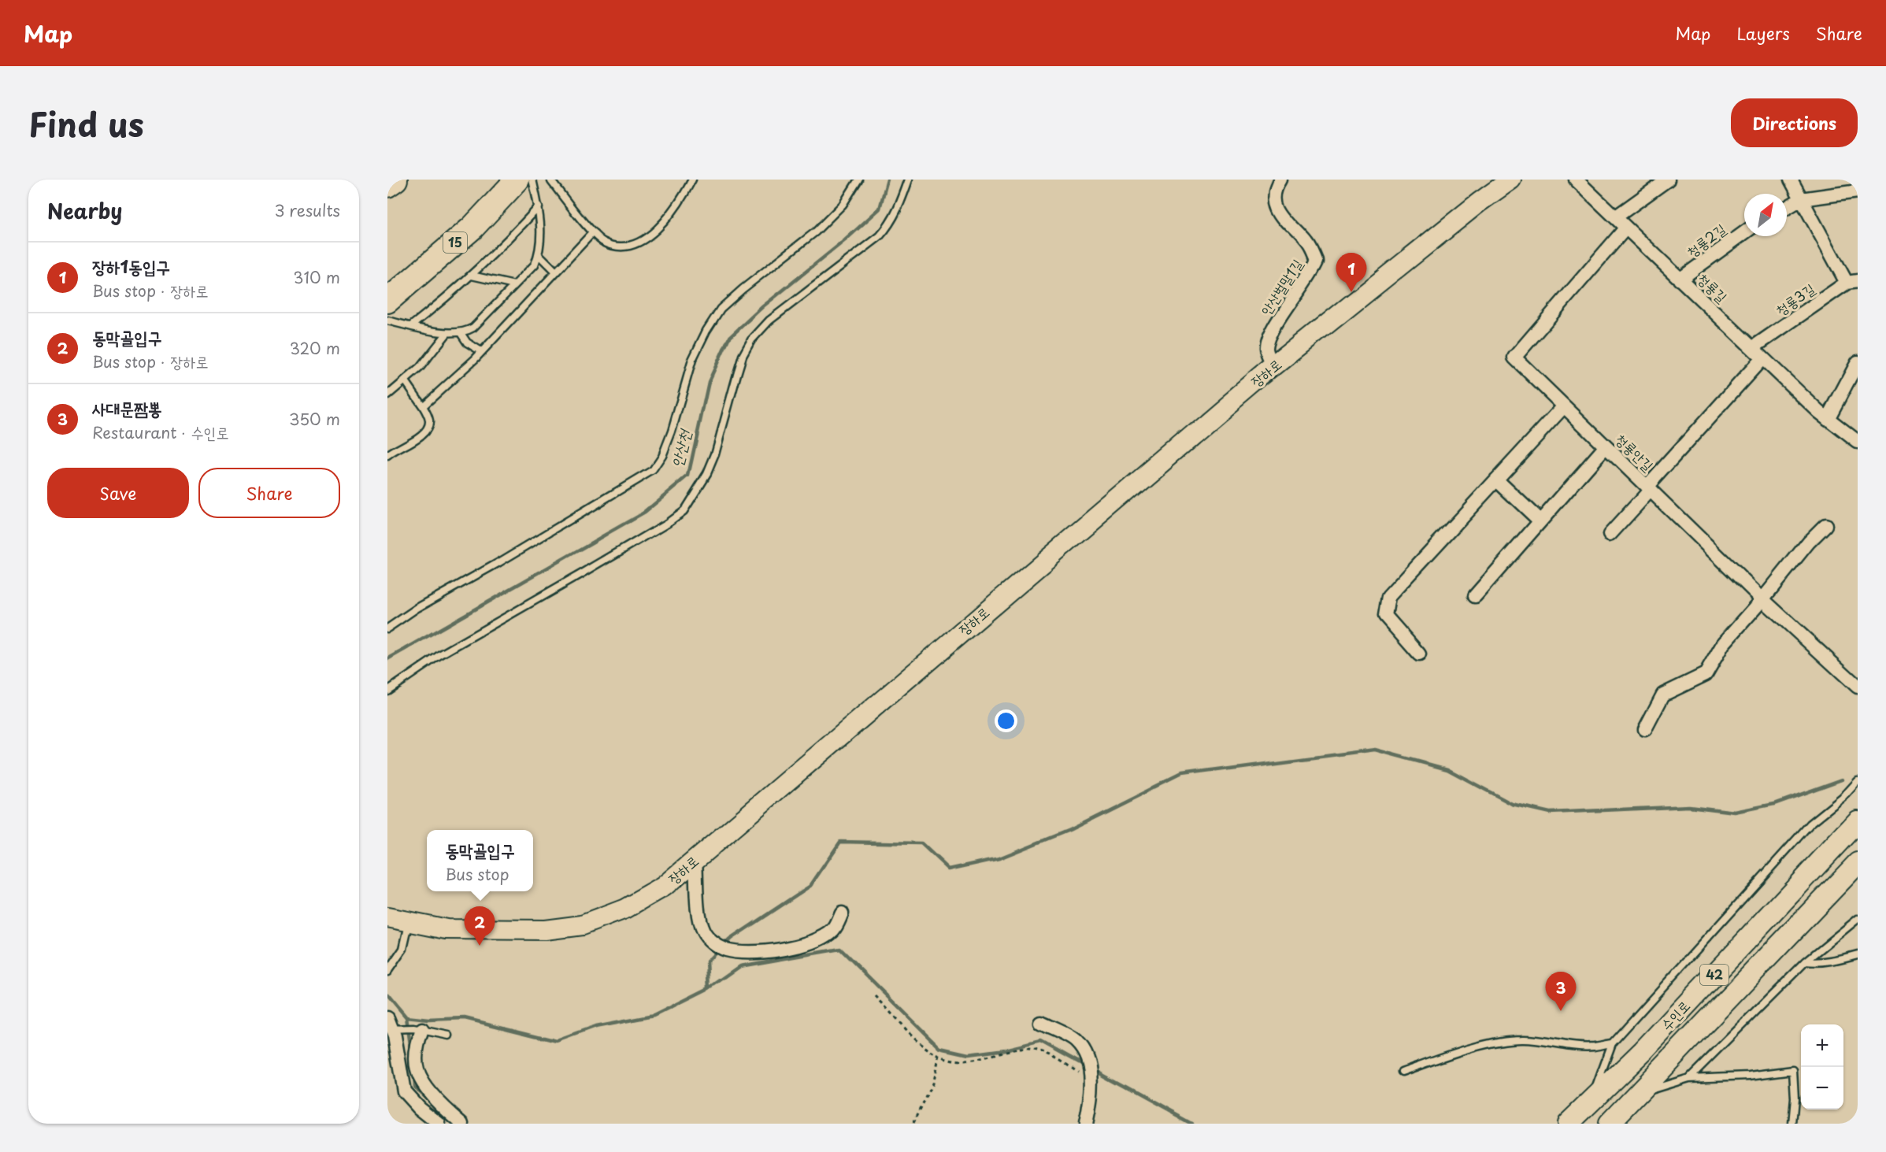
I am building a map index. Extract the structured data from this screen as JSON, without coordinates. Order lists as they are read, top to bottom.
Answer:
{
  "streets": {
    "highway": ["15"],
    "main road": ["42", "수인로"],
    "street": [
      "청룡2길",
      "안산벌말1길",
      "청룡길",
      "청룡3길",
      "장하로",
      "청룡안길"
    ]
  },
  "crossings": [
    ["청룡2길", "청룡길"],
    ["안산벌말1길", "장하로"],
    ["청룡길", "청룡3길"],
    ["청룡길", "청룡안길"]
  ],
  "water": ["안산천"],
  "north": "top right",
  "page": {
    "header": "Map",
    "nav": ["Map", "Layers", "Share"],
    "title": "Find us",
    "buttons": [
      "Directions",
      ["Save", "Share"]
    ],
    "heading": ["Nearby", "3 results"],
    "list": [
      {
        "mark": "1",
        "name": "장하1동입구",
        "note": "Bus stop · 장하로",
        "value": "310 m"
      },
      {
        "mark": "2",
        "name": "동막골입구",
        "note": "Bus stop · 장하로",
        "value": "320 m"
      },
      {
        "mark": "3",
        "name": "사대문짬뽕",
        "note": "Restaurant · 수인로",
        "value": "350 m"
      }
    ],
    "pins": ["1", "2", "3"],
    "popup": ["동막골입구", "Bus stop"],
    "map_buttons": ["+", "−"]
  }
}
